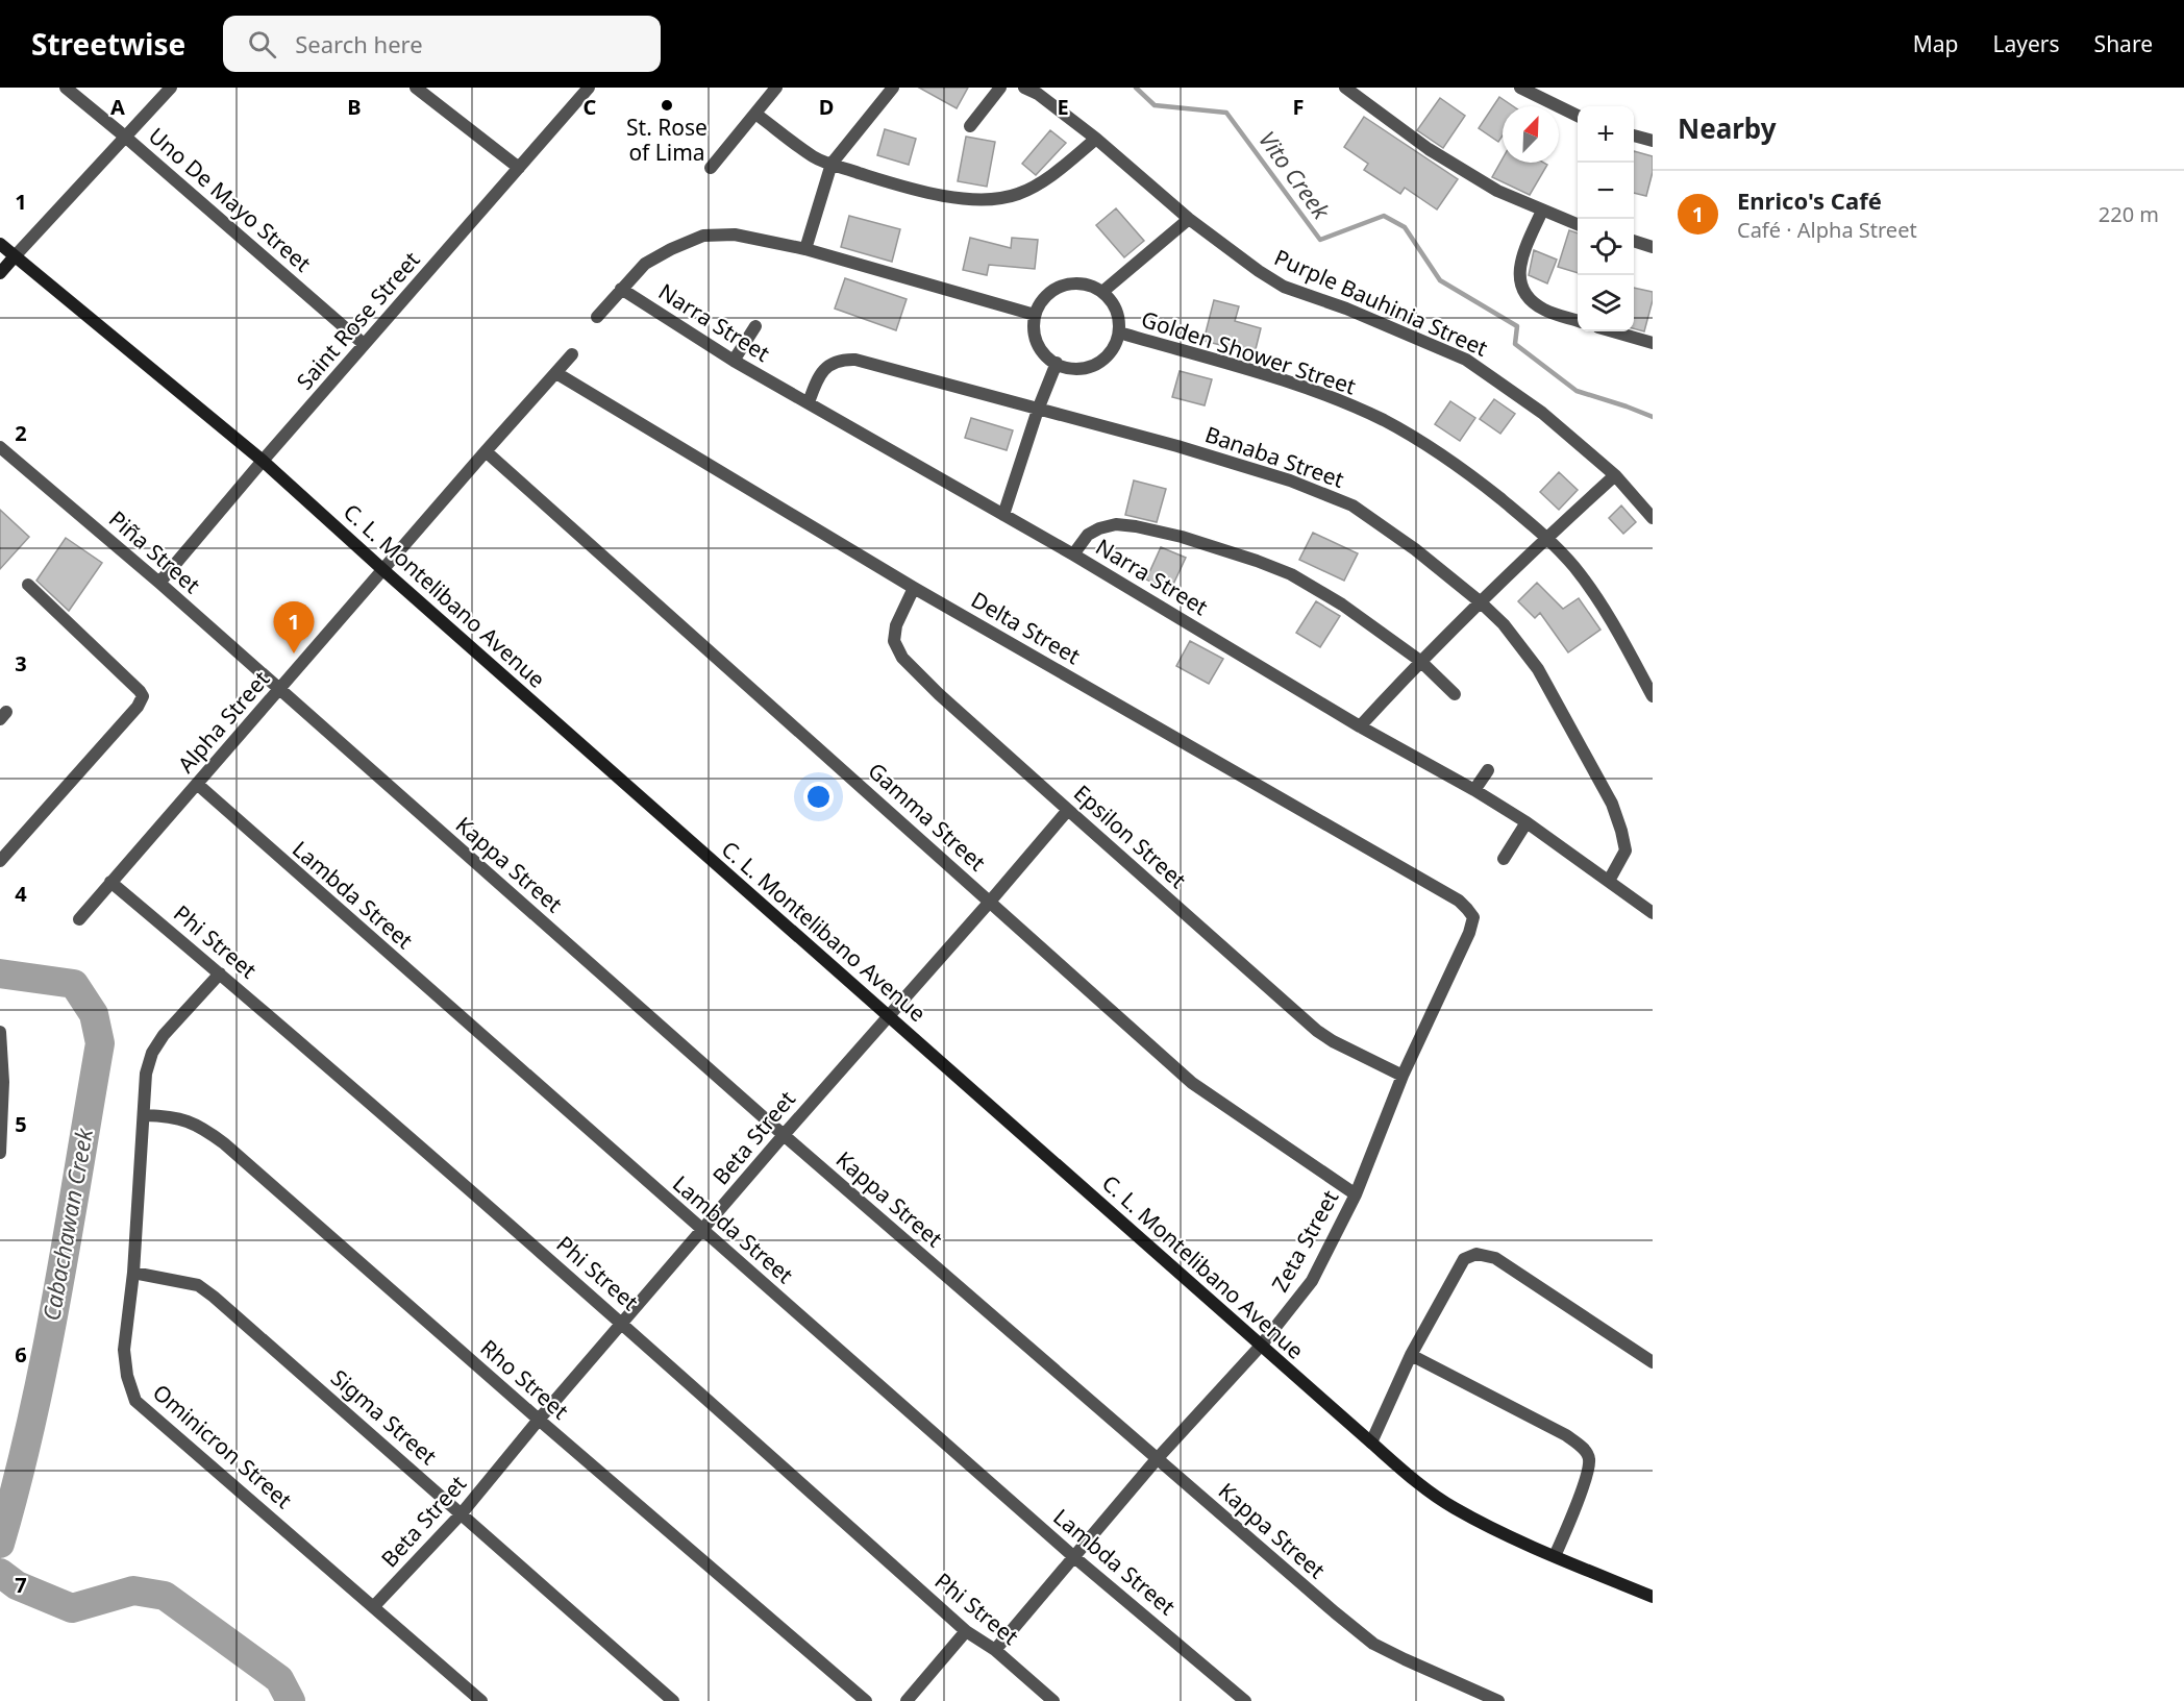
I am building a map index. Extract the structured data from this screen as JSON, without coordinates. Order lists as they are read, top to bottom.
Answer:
{
  "streets": {
    "street": [
      "Uno De Mayo Street",
      "Purple Bauhinia Street",
      "Saint Rose Street",
      "Narra Street",
      "Golden Shower Street",
      "Banaba Street",
      "Piña Street",
      "C. L. Montelibano Avenue",
      "Delta Street",
      "Alpha Street",
      "Gamma Street",
      "Epsilon Street",
      "Kappa Street",
      "Lambda Street",
      "Phi Street",
      "Beta Street",
      "Zeta Street",
      "Rho Street",
      "Sigma Street",
      "Ominicron Street"
    ]
  },
  "crossings": [
    ["Uno De Mayo Street", "Saint Rose Street"],
    ["Saint Rose Street", "Piña Street"],
    ["Saint Rose Street", "C. L. Montelibano Avenue"],
    ["Narra Street", "Banaba Street"],
    ["Piña Street", "Alpha Street"],
    ["Piña Street", "Kappa Street"],
    ["C. L. Montelibano Avenue", "Alpha Street"],
    ["C. L. Montelibano Avenue", "Beta Street"],
    ["C. L. Montelibano Avenue", "Zeta Street"],
    ["Delta Street", "Alpha Street"],
    ["Delta Street", "Epsilon Street"],
    ["Delta Street", "Zeta Street"],
    ["Alpha Street", "Gamma Street"],
    ["Alpha Street", "Kappa Street"],
    ["Alpha Street", "Lambda Street"],
    ["Alpha Street", "Phi Street"],
    ["Gamma Street", "Beta Street"],
    ["Gamma Street", "Zeta Street"],
    ["Epsilon Street", "Beta Street"],
    ["Epsilon Street", "Zeta Street"],
    ["Kappa Street", "Beta Street"],
    ["Kappa Street", "Zeta Street"],
    ["Lambda Street", "Beta Street"],
    ["Lambda Street", "Zeta Street"],
    ["Phi Street", "Beta Street"],
    ["Phi Street", "Zeta Street"],
    ["Phi Street", "Ominicron Street"],
    ["Beta Street", "Rho Street"],
    ["Beta Street", "Sigma Street"],
    ["Beta Street", "Ominicron Street"],
    ["Rho Street", "Ominicron Street"],
    ["Sigma Street", "Ominicron Street"]
  ],
  "water": ["Vito Creek", "Cabachawan Creek"],
  "places": ["St. Rose of Lima"],
  "north": "top right",
  "page": {
    "header": "Streetwise",
    "search": "Search here",
    "nav": ["Map", "Layers", "Share"],
    "heading": "Nearby",
    "map_buttons": ["+", "−"],
    "list": [
      {
        "mark": "1",
        "name": "Enrico's Café",
        "note": "Café · Alpha Street",
        "value": "220 m"
      }
    ],
    "pins": "1"
  },
  "grid": {
    "columns": [
      "A",
      "B",
      "C",
      "D",
      "E",
      "F"
    ],
    "rows": [
      "1",
      "2",
      "3",
      "4",
      "5",
      "6",
      "7"
    ]
  }
}
